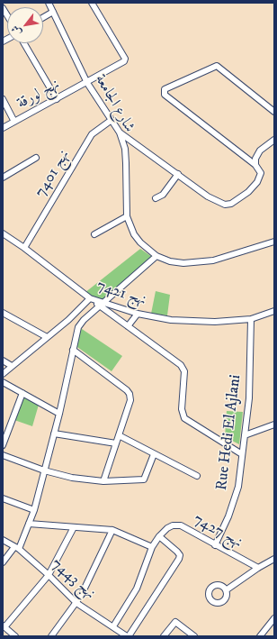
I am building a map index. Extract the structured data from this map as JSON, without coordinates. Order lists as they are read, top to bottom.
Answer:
{
  "streets": {
    "street": [
      "نهج لورقة",
      "شارع الجامعة",
      "نهج 7401",
      "نهج 7421",
      "Rue Hedi El Ajlani",
      "نهج 7427",
      "نهج 7443"
    ]
  },
  "crossings": [
    ["نهج لورقة", "شارع الجامعة"],
    ["شارع الجامعة", "نهج 7401"],
    ["نهج 7401", "نهج 7421"],
    ["نهج 7421", "Rue Hedi El Ajlani"],
    ["Rue Hedi El Ajlani", "نهج 7427"],
    ["نهج 7427", "نهج 7443"]
  ],
  "north": "bottom left"
}
